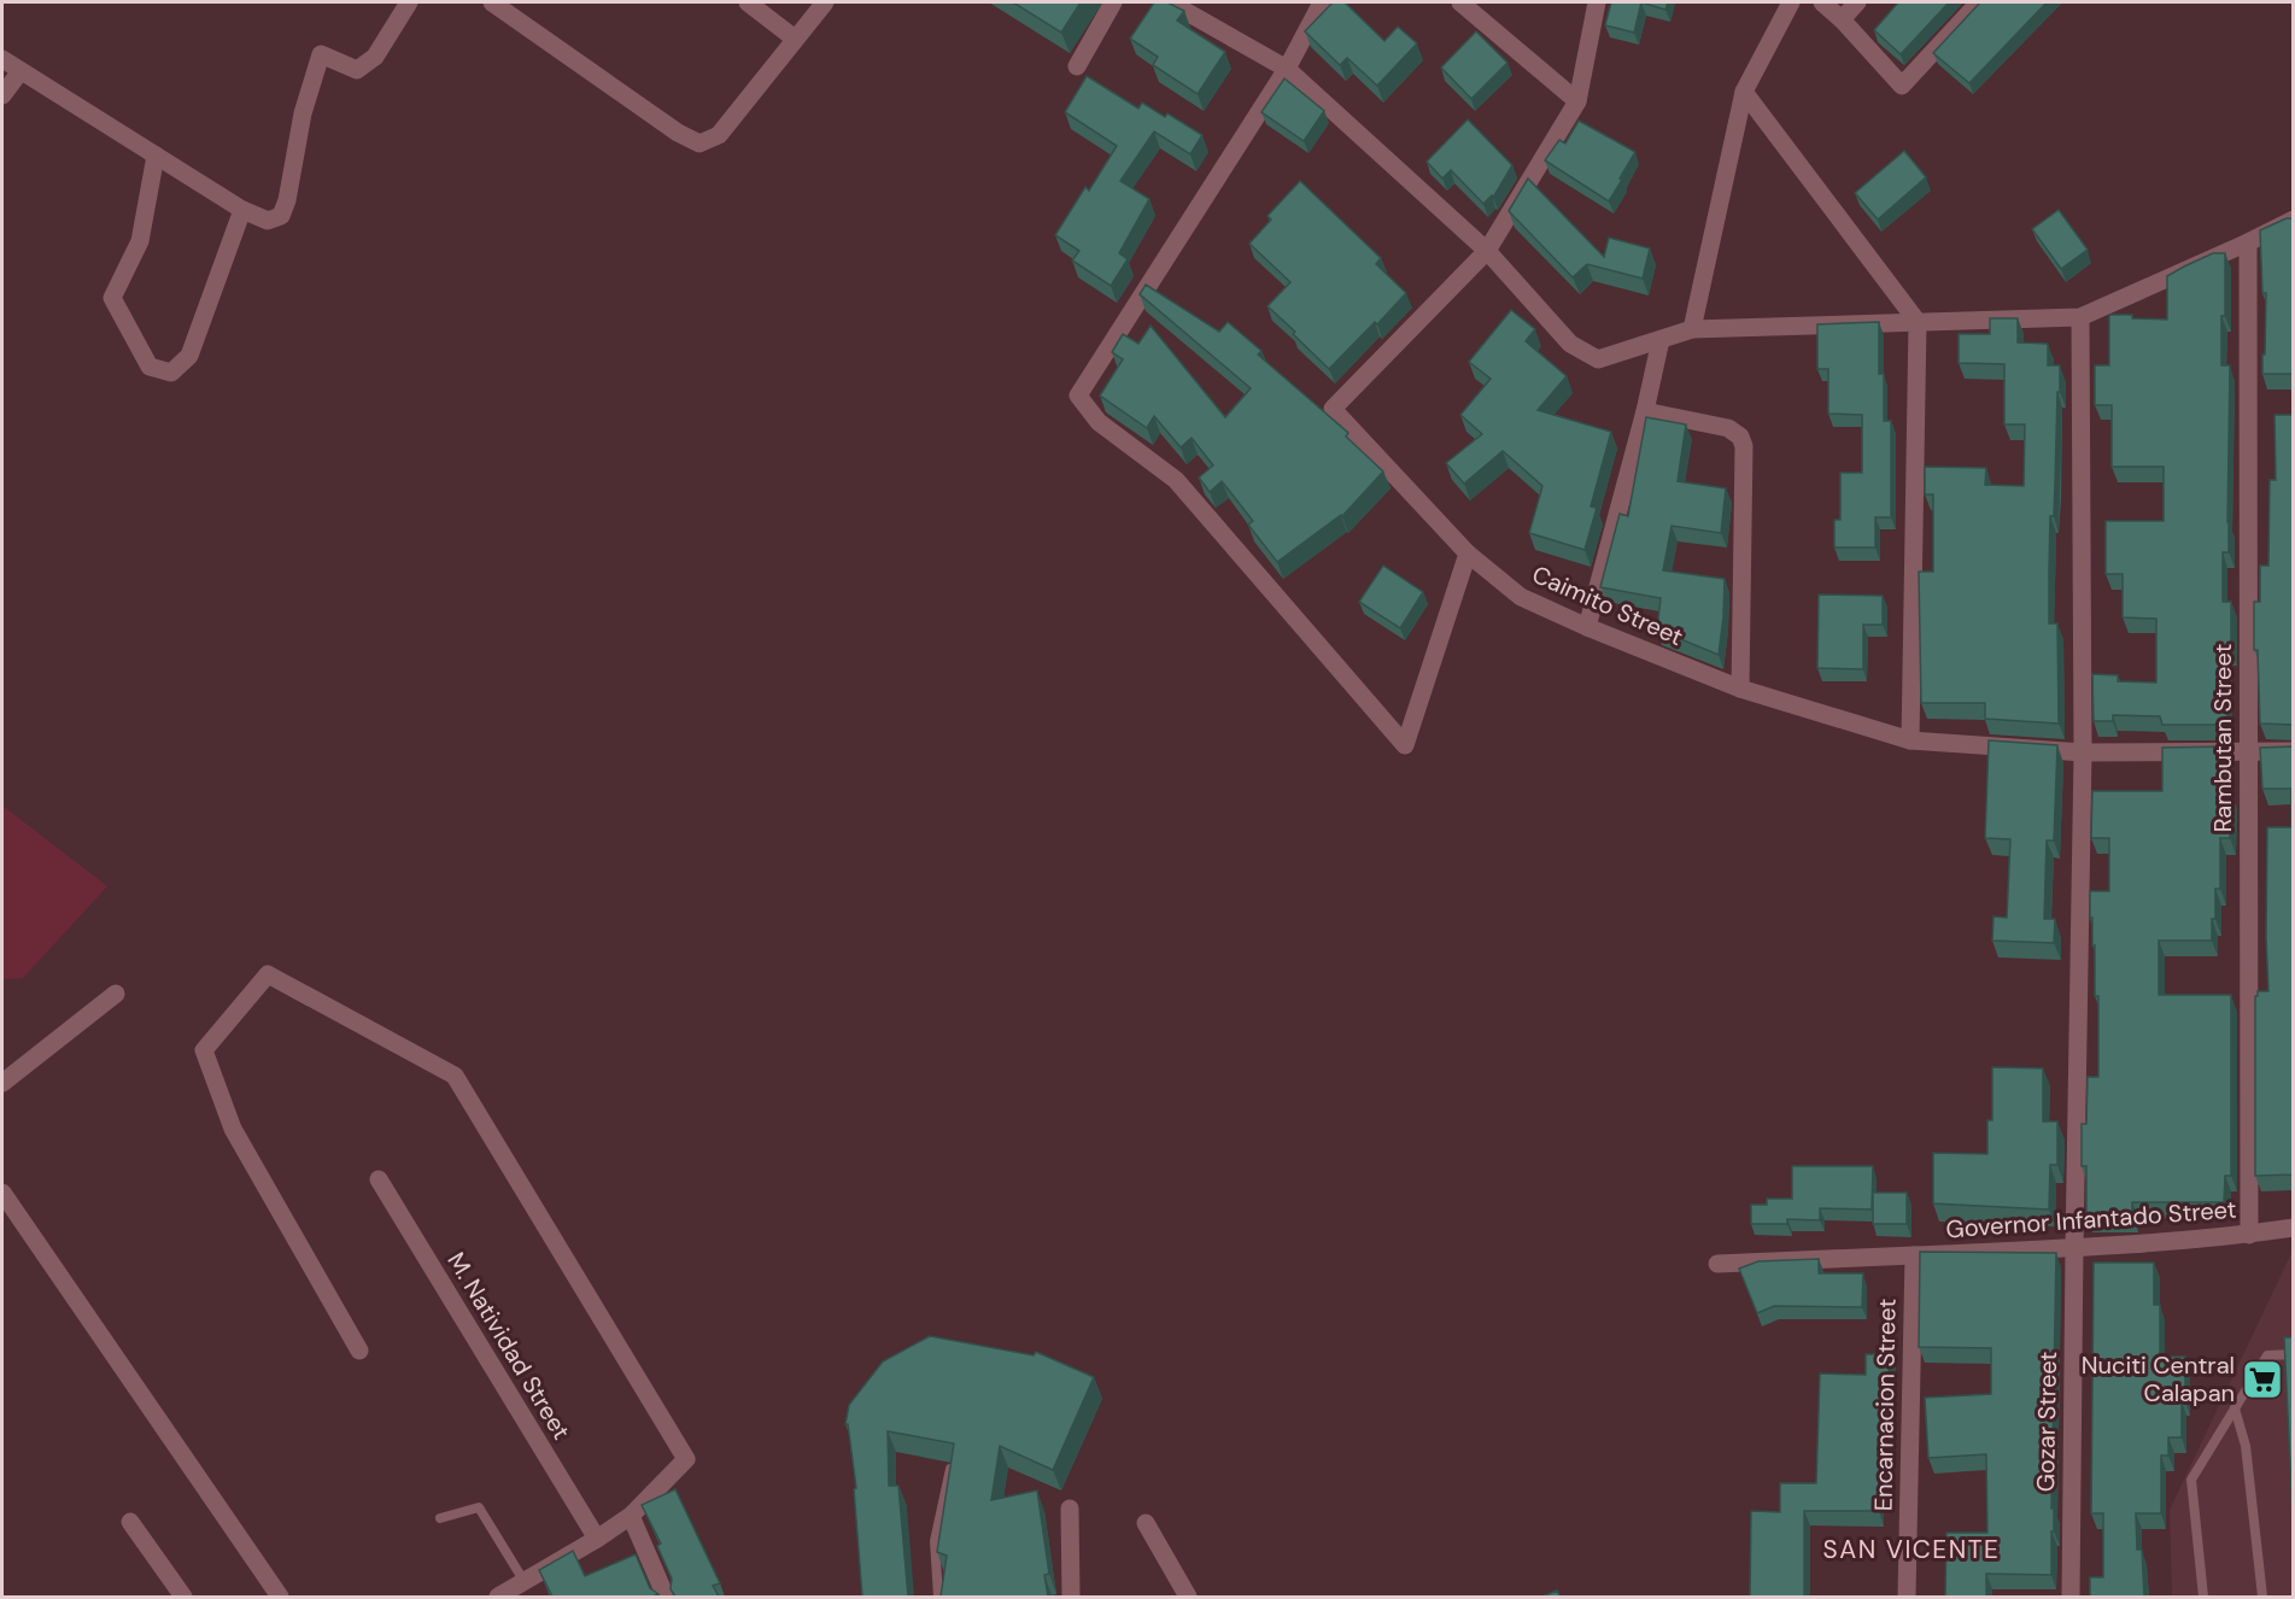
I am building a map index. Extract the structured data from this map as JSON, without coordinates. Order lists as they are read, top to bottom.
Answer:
{
  "streets": {
    "street": [
      "Caimito Street",
      "Rambutan Street",
      "Governor Infantado Street",
      "M. Natividad Street",
      "Encarnacion Street",
      "Gozar Street"
    ]
  },
  "crossings": [
    ["Caimito Street", "Rambutan Street"],
    ["Caimito Street", "Gozar Street"],
    ["Rambutan Street", "Governor Infantado Street"],
    ["Governor Infantado Street", "Encarnacion Street"],
    ["Governor Infantado Street", "Gozar Street"]
  ],
  "districts": ["SAN VICENTE"],
  "places": {
    "supermarket": ["Nuciti Central Calapan"]
  }
}
